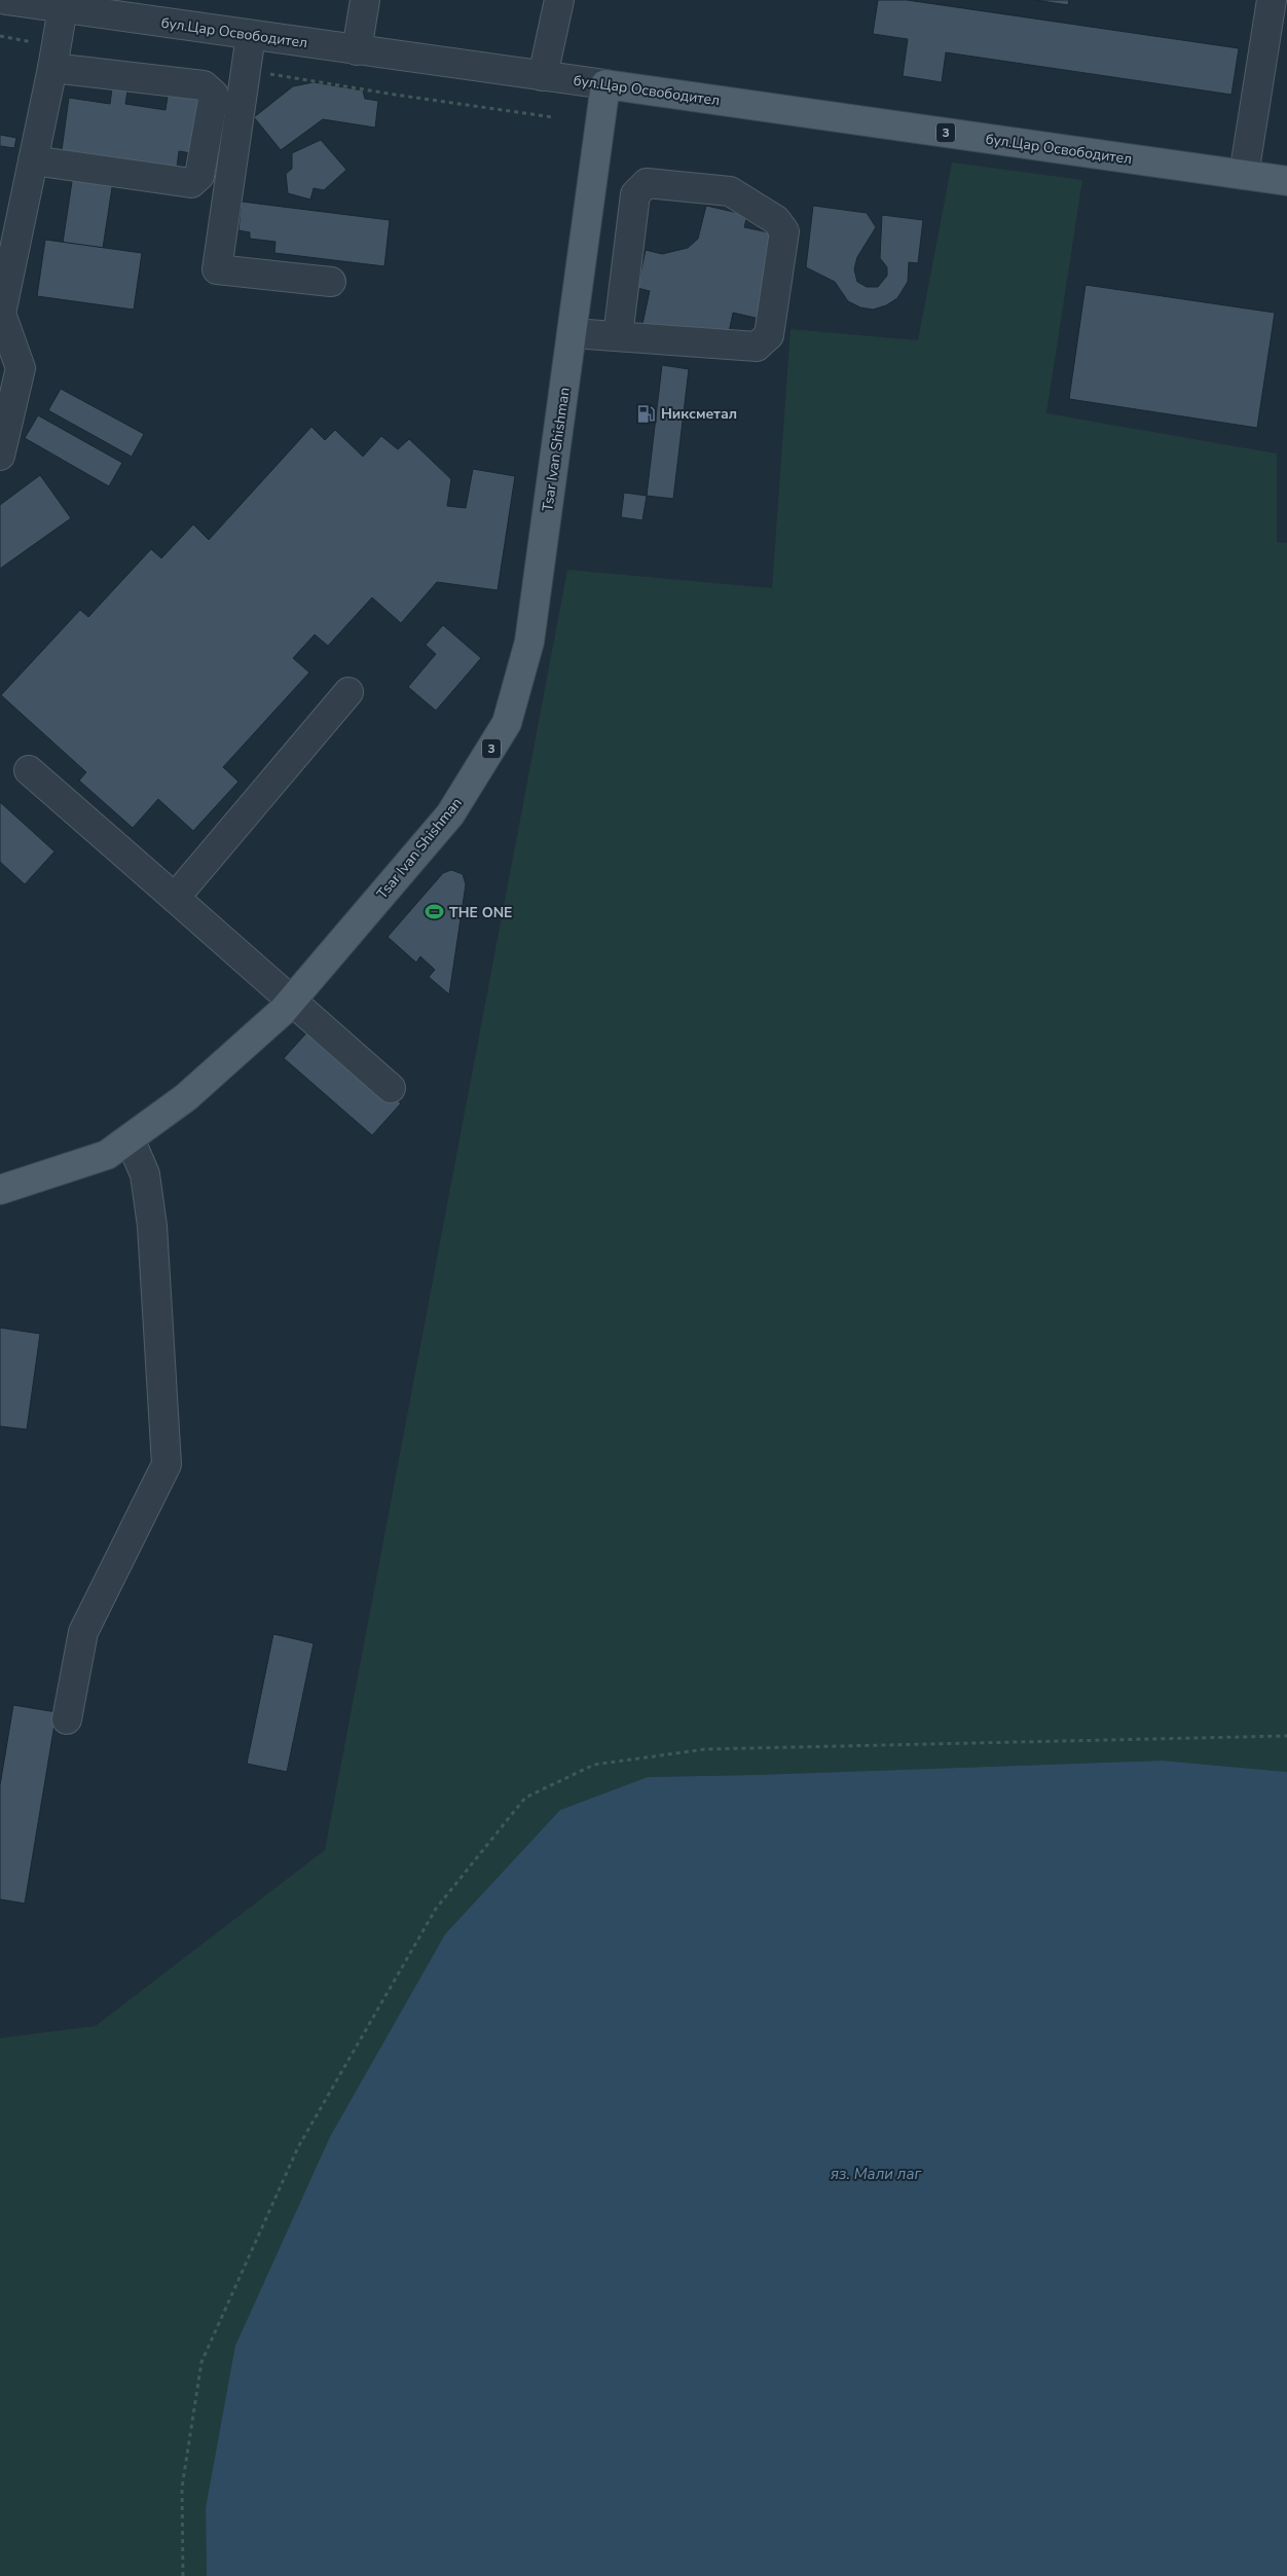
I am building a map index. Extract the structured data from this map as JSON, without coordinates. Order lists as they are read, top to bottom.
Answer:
{
  "streets": {
    "main road": ["бул.Цар Освободител", "3", "Tsar Ivan Shishman"]
  },
  "crossings": [
    ["бул.Цар Освободител", "Tsar Ivan Shishman"]
  ],
  "water": ["яз. Мали лаг"],
  "places": {
    "fuel station": ["Никсметал"],
    "sports": ["THE ONE"]
  }
}
